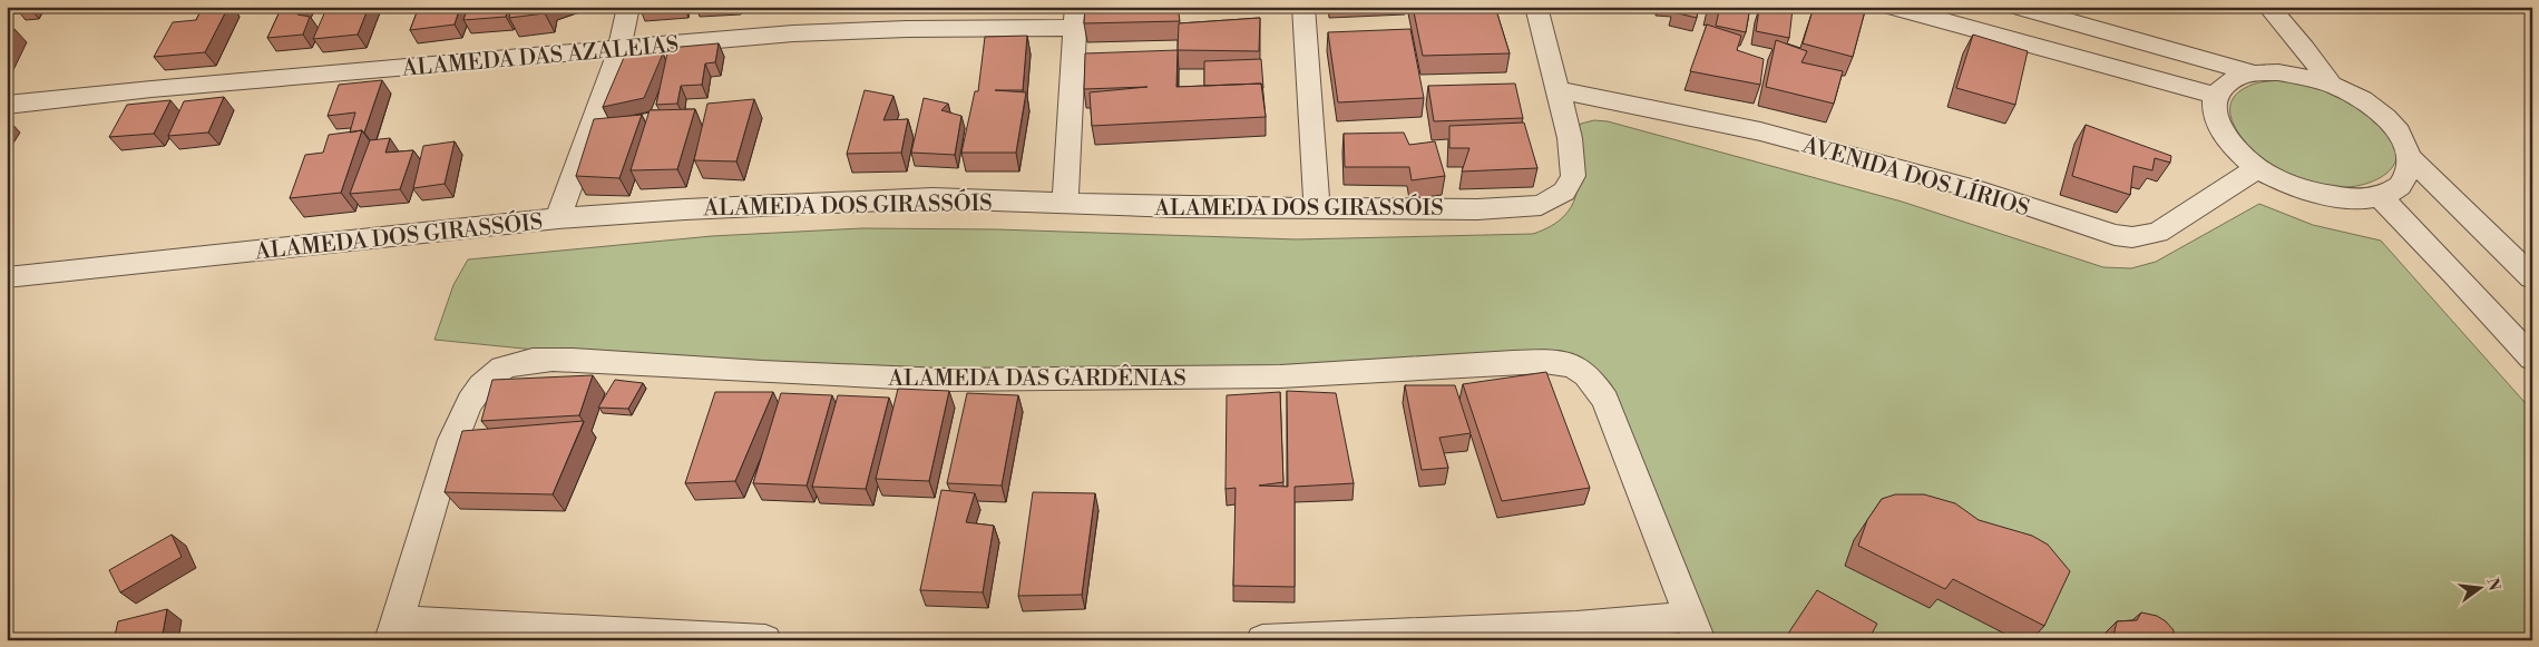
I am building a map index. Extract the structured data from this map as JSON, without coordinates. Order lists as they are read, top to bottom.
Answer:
{
  "streets": {
    "street": [
      "ALAMEDA DAS AZALEIAS",
      "AVENIDA DOS LÍRIOS",
      "ALAMEDA DOS GIRASSÓIS",
      "ALAMEDA DAS GARDÊNIAS"
    ]
  },
  "crossings": [
    ["AVENIDA DOS LÍRIOS", "ALAMEDA DOS GIRASSÓIS"]
  ],
  "north": "right"
}
